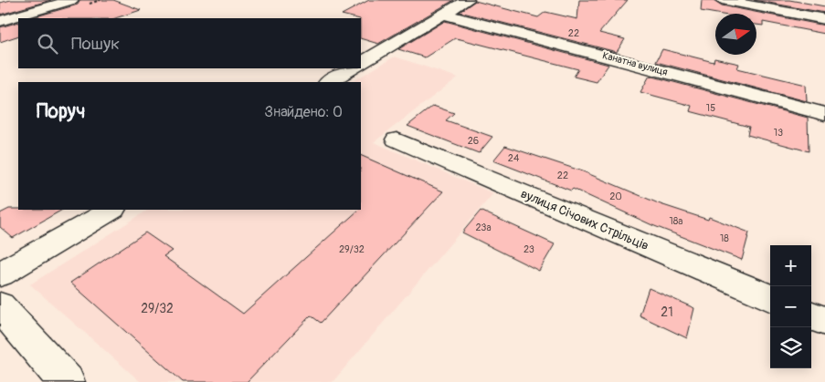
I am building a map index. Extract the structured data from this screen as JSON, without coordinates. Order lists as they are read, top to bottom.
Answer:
{
  "streets": {
    "street": ["Канатна вулиця", "вулиця Січових Стрільців"]
  },
  "house_numbers": [
    "22",
    "15",
    "13",
    "26",
    "24",
    "22",
    "20",
    "18а",
    "23а",
    "18",
    "29/32",
    "23",
    "29/32",
    "21"
  ],
  "north": "right",
  "page": {
    "search": "Пошук",
    "heading": ["Поруч", "Знайдено: 0"],
    "map_buttons": ["+", "−"]
  }
}
